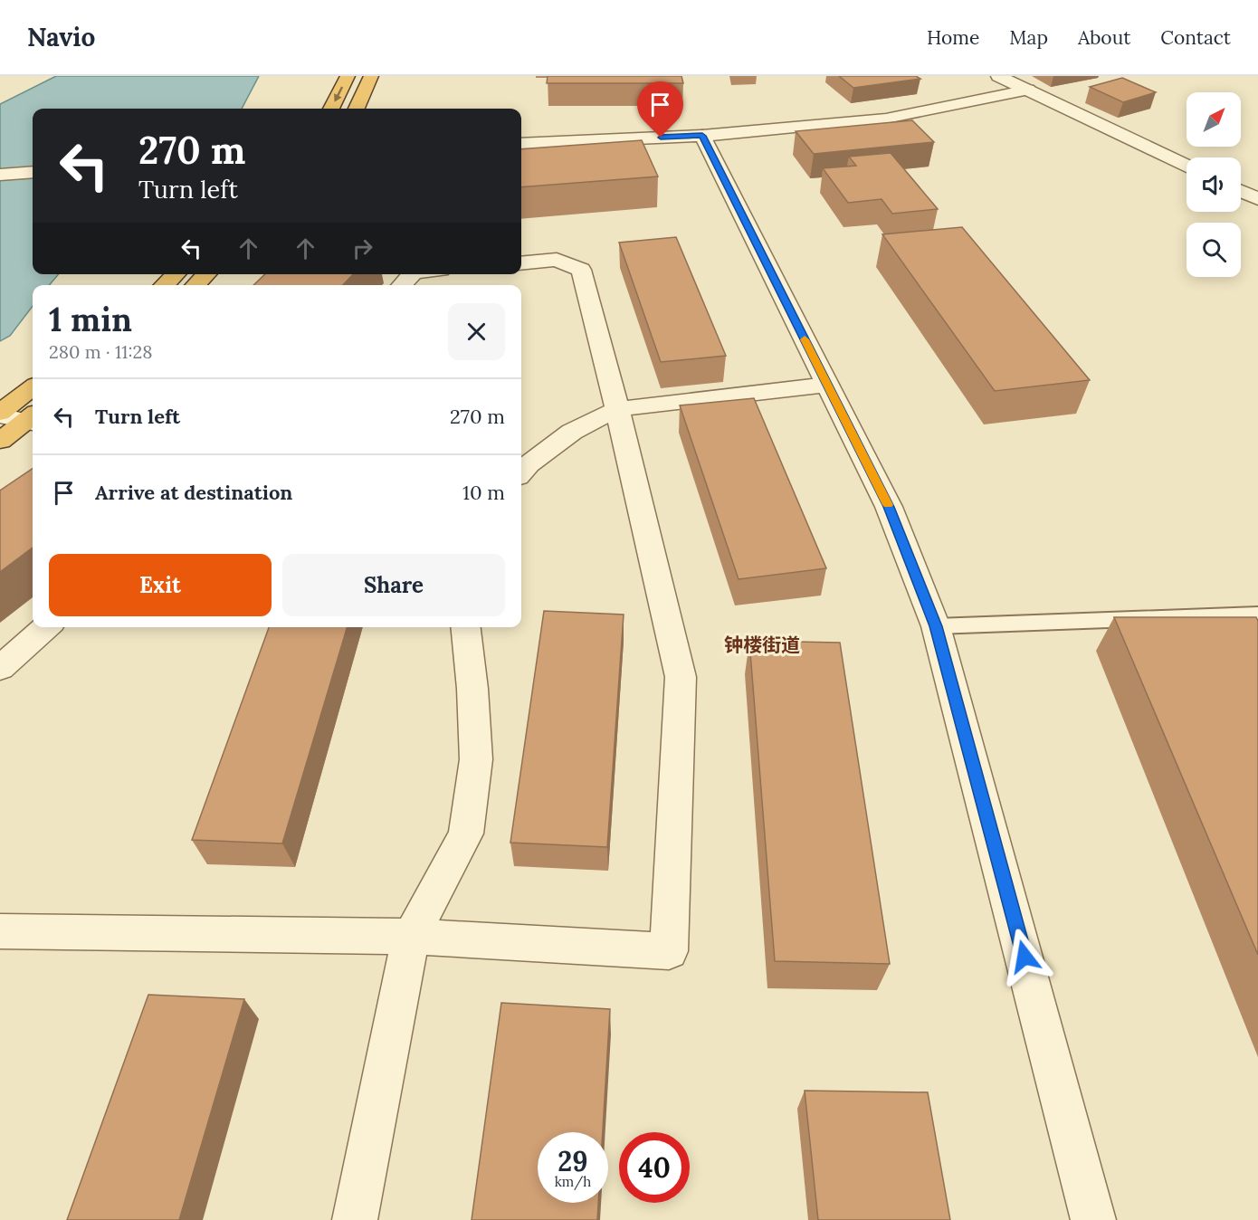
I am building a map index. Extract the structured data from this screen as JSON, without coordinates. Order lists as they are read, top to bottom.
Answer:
{
  "districts": ["钟楼街道"],
  "north": "top right",
  "page": {
    "header": "Navio",
    "nav": [
      "Home",
      "Map",
      "About",
      "Contact"
    ],
    "turn": ["270 m", "Turn left"],
    "heading": ["1 min", "280 m · 11:28"],
    "list": [
      {
        "name": "Turn left",
        "value": "270 m"
      },
      {
        "name": "Arrive at destination",
        "value": "10 m"
      }
    ],
    "buttons": ["Exit", "Share"],
    "speed": "29 km/h",
    "limit": "40"
  }
}
